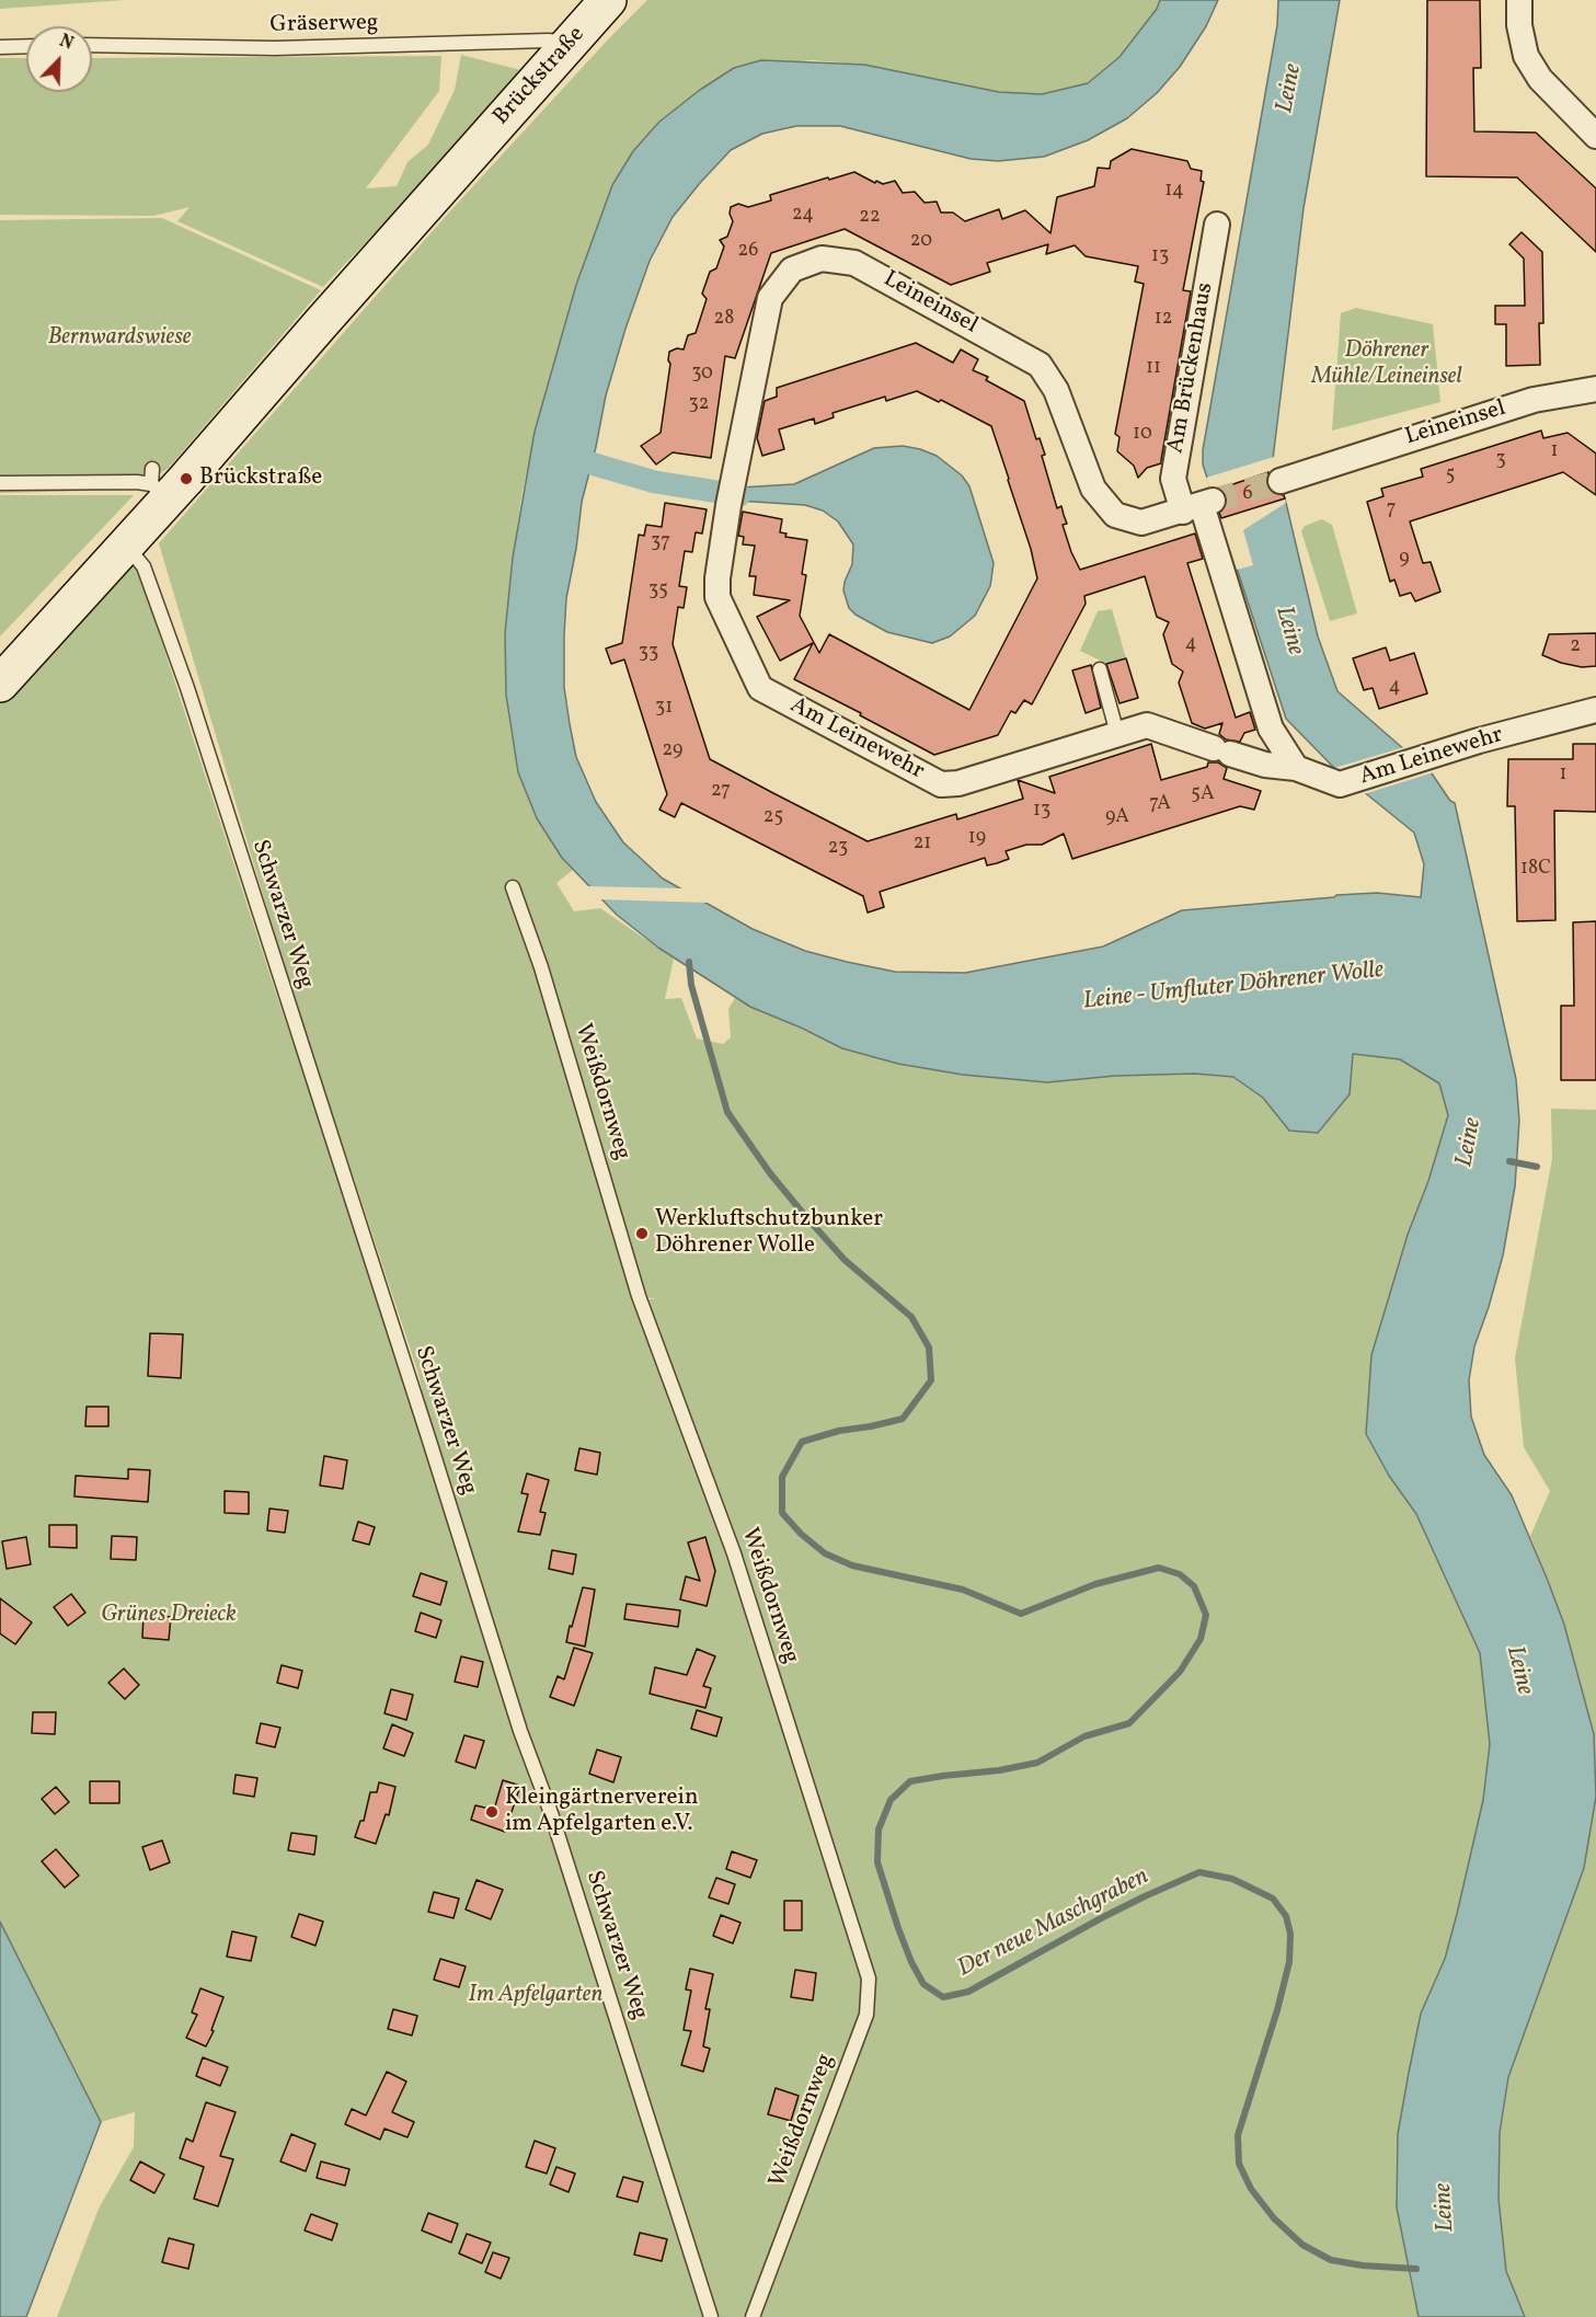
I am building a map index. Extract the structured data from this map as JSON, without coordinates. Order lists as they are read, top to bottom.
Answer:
{
  "streets": {
    "street": [
      "Brückstraße",
      "Leineinsel",
      "Am Brückenhaus",
      "Am Leinewehr"
    ],
    "lane": ["Gräserweg", "Schwarzer Weg", "Weißdornweg"]
  },
  "crossings": [
    ["Gräserweg", "Brückstraße"],
    ["Brückstraße", "Schwarzer Weg"],
    ["Leineinsel", "Am Brückenhaus"],
    ["Leineinsel", "Am Leinewehr"],
    ["Am Brückenhaus", "Am Leinewehr"]
  ],
  "water": ["Leine", "Leine - Umfluter Döhrener Wolle", "Der neue Maschgraben"],
  "parks": [
    "Bernwardswiese",
    "Döhrener Mühle/Leineinsel",
    "Grünes Dreieck",
    "Im Apfelgarten"
  ],
  "places": ["Brückstraße", "Werkluftschutzbunker Döhrener Wolle", "Kleingärtnerverein im Apfelgarten e.V."],
  "house_numbers": [
    "14",
    "24",
    "22",
    "20",
    "26",
    "13",
    "28",
    "12",
    "11",
    "30",
    "32",
    "10",
    "1",
    "3",
    "5",
    "6",
    "7",
    "37",
    "9",
    "35",
    "4",
    "2",
    "33",
    "4",
    "31",
    "29",
    "1",
    "27",
    "5A",
    "7A",
    "13",
    "25",
    "9A",
    "19",
    "21",
    "23",
    "18C"
  ],
  "north": "top right"
}
